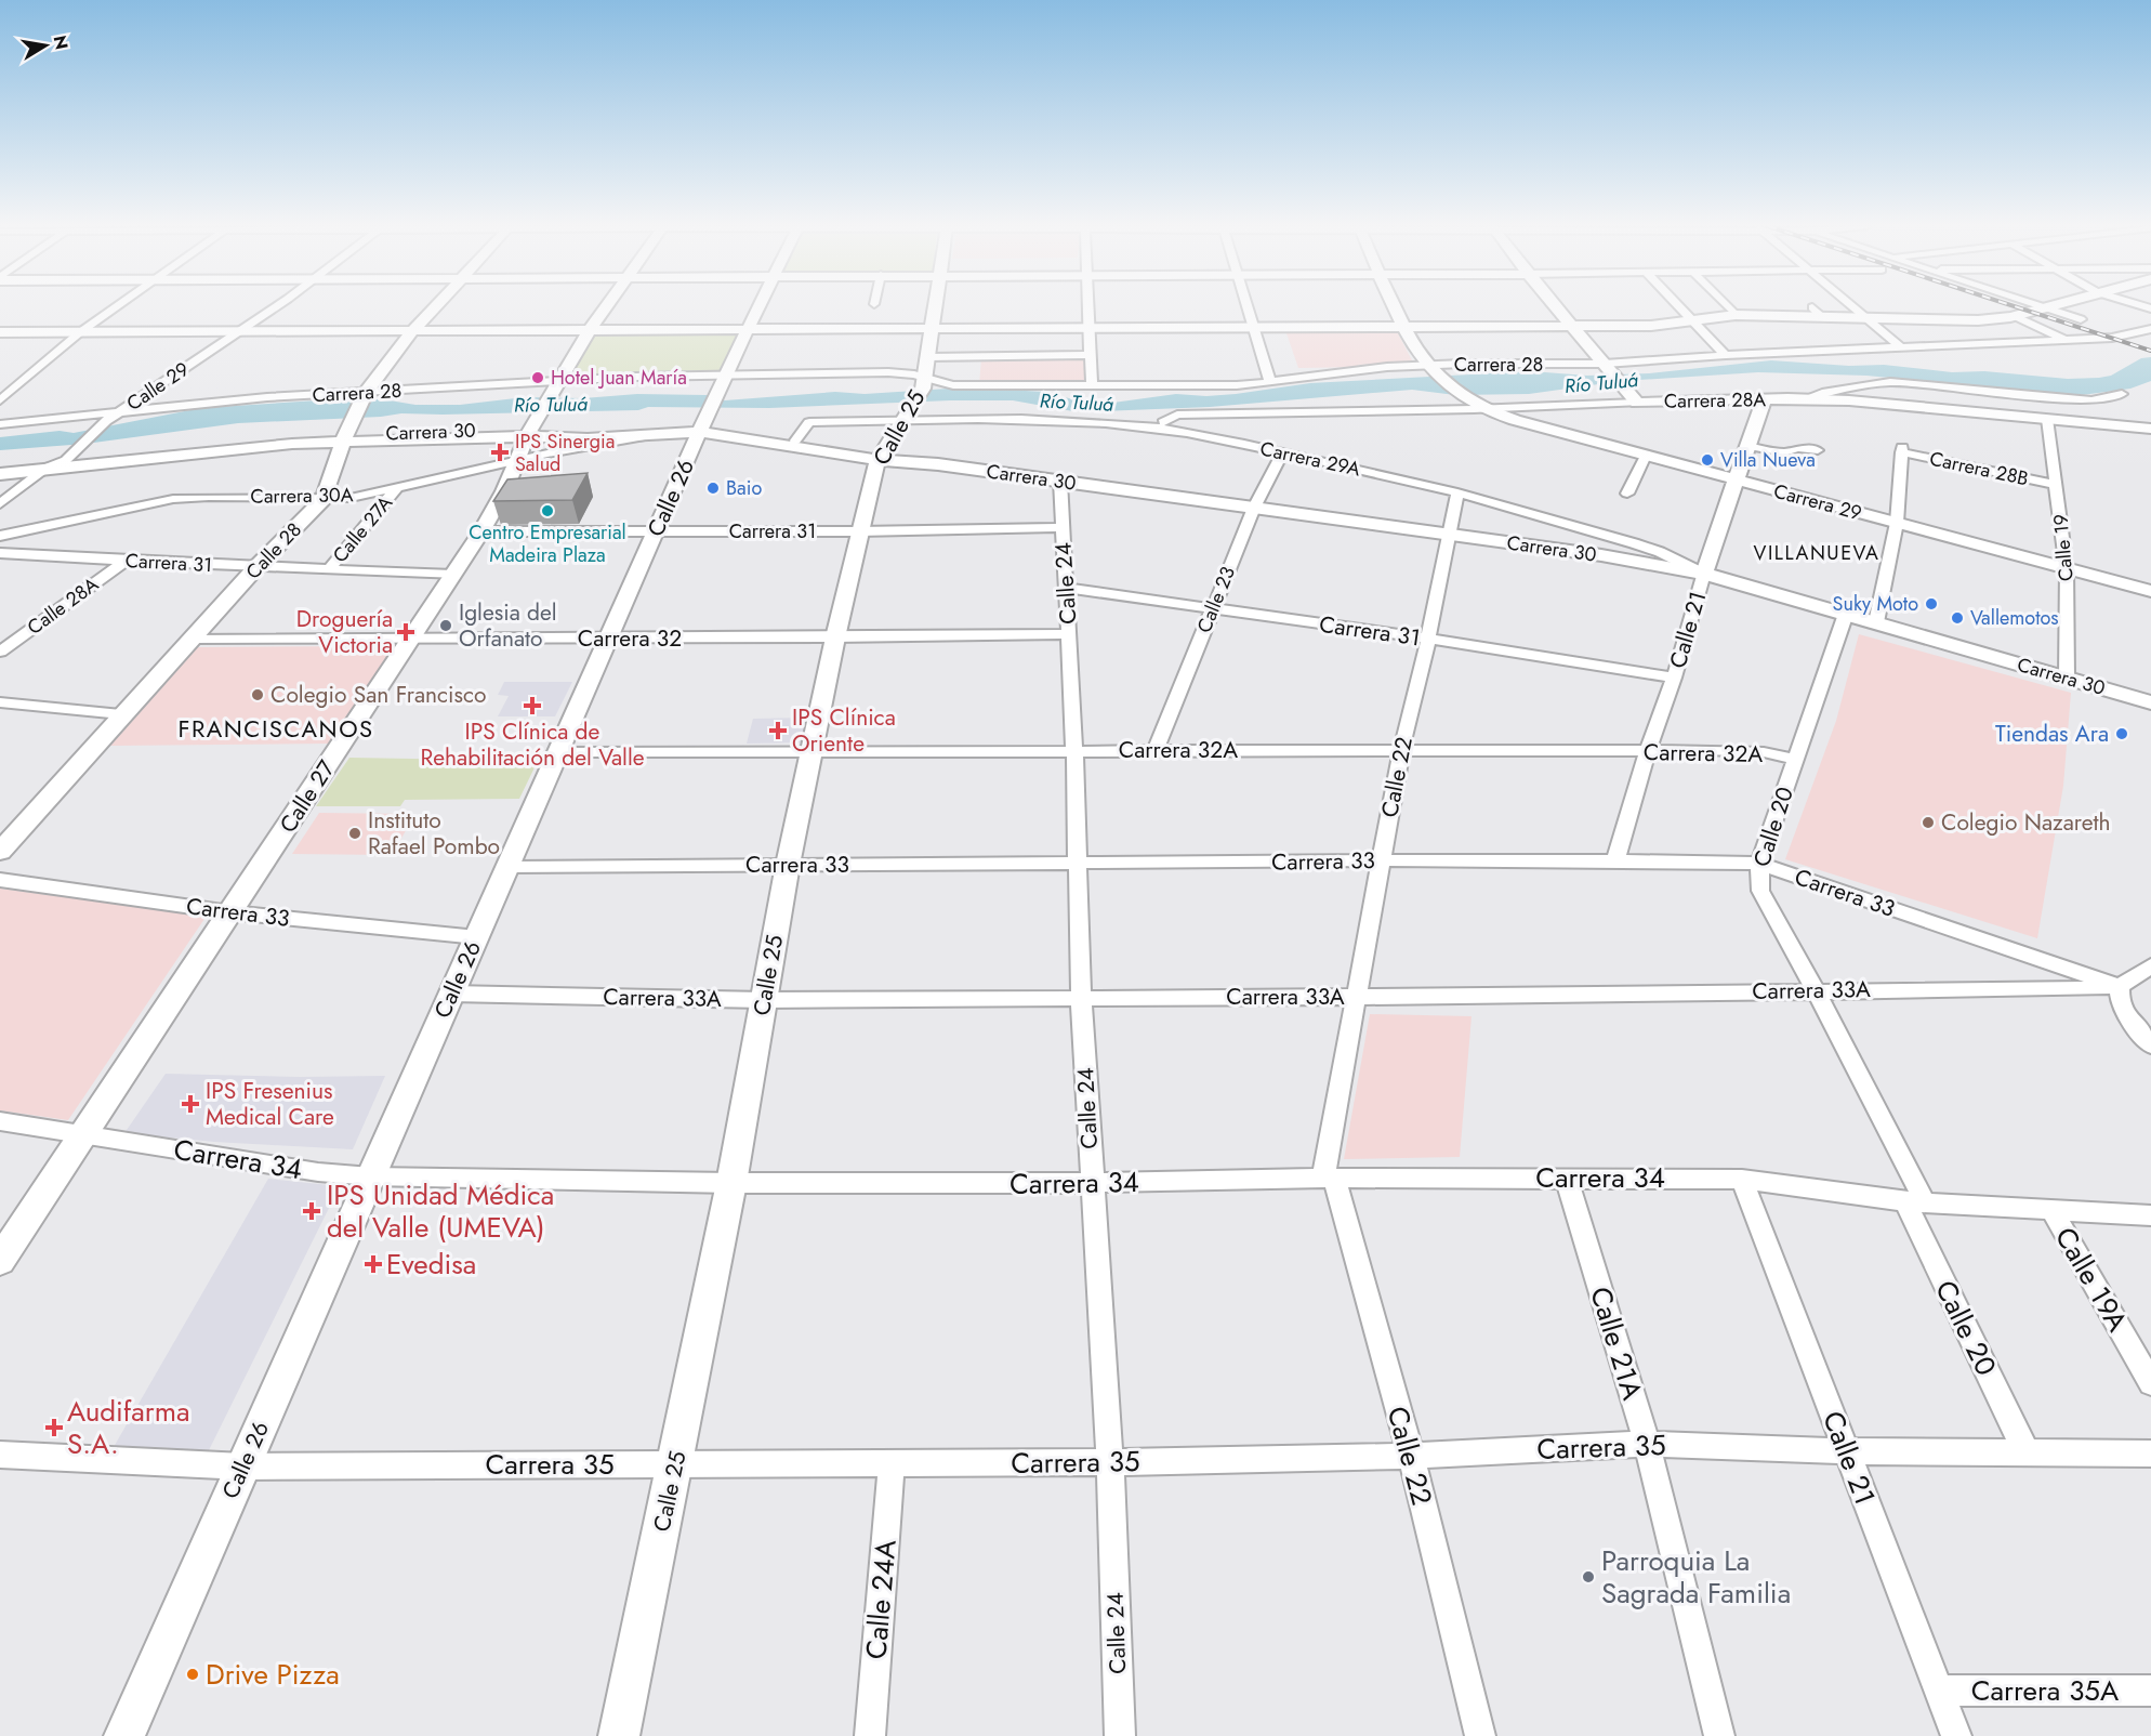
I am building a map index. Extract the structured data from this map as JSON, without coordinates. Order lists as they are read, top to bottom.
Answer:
{
  "streets": {
    "street": [
      "Carrera 28",
      "Calle 29",
      "Carrera 28A",
      "Calle 25",
      "Carrera 30",
      "Carrera 29A",
      "Carrera 28B",
      "Carrera 30A",
      "Calle 26",
      "Carrera 29",
      "Calle 27A",
      "Carrera 31",
      "Calle 19",
      "Calle 28",
      "Calle 24",
      "Calle 23",
      "Calle 28A",
      "Calle 21",
      "Carrera 32",
      "Carrera 32A",
      "Calle 22",
      "Calle 27",
      "Calle 20",
      "Carrera 33",
      "Carrera 33A",
      "Carrera 34",
      "Calle 19A",
      "Calle 21A",
      "Carrera 35",
      "Calle 24A",
      "Carrera 35A"
    ]
  },
  "crossings": [
    ["Carrera 28", "Calle 29"],
    ["Carrera 28", "Calle 25"],
    ["Carrera 28", "Calle 26"],
    ["Carrera 28", "Calle 28"],
    ["Carrera 28", "Calle 27"],
    ["Calle 29", "Carrera 30"],
    ["Carrera 28A", "Carrera 29A"],
    ["Carrera 28A", "Carrera 29"],
    ["Carrera 28A", "Calle 19"],
    ["Carrera 28A", "Calle 21"],
    ["Calle 25", "Carrera 30"],
    ["Calle 25", "Carrera 29A"],
    ["Calle 25", "Carrera 31"],
    ["Calle 25", "Carrera 32"],
    ["Calle 25", "Carrera 32A"],
    ["Calle 25", "Carrera 33"],
    ["Calle 25", "Carrera 33A"],
    ["Calle 25", "Carrera 34"],
    ["Calle 25", "Carrera 35"],
    ["Carrera 30", "Carrera 29A"],
    ["Carrera 30", "Carrera 30A"],
    ["Carrera 30", "Calle 26"],
    ["Carrera 30", "Calle 19"],
    ["Carrera 30", "Calle 28"],
    ["Carrera 30", "Calle 24"],
    ["Carrera 30", "Calle 23"],
    ["Carrera 30", "Calle 21"],
    ["Carrera 30", "Calle 22"],
    ["Carrera 30", "Calle 27"],
    ["Carrera 30", "Calle 20"],
    ["Carrera 29A", "Calle 23"],
    ["Carrera 29A", "Calle 21"],
    ["Carrera 29A", "Calle 22"],
    ["Carrera 28B", "Carrera 29"],
    ["Carrera 28B", "Calle 19"],
    ["Carrera 30A", "Calle 27A"],
    ["Carrera 30A", "Calle 28"],
    ["Carrera 30A", "Calle 27"],
    ["Calle 26", "Carrera 31"],
    ["Calle 26", "Carrera 32"],
    ["Calle 26", "Carrera 32A"],
    ["Calle 26", "Carrera 33"],
    ["Calle 26", "Carrera 33A"],
    ["Calle 26", "Carrera 34"],
    ["Calle 26", "Carrera 35"],
    ["Carrera 29", "Calle 19"],
    ["Carrera 29", "Calle 21"],
    ["Calle 27A", "Carrera 31"],
    ["Carrera 31", "Calle 28"],
    ["Carrera 31", "Calle 24"],
    ["Carrera 31", "Calle 23"],
    ["Carrera 31", "Calle 28A"],
    ["Carrera 31", "Calle 21"],
    ["Carrera 31", "Calle 22"],
    ["Carrera 31", "Calle 27"],
    ["Calle 28", "Carrera 32"],
    ["Calle 24", "Carrera 32"],
    ["Calle 24", "Carrera 32A"],
    ["Calle 24", "Carrera 33"],
    ["Calle 24", "Carrera 33A"],
    ["Calle 24", "Carrera 34"],
    ["Calle 24", "Carrera 35"],
    ["Calle 23", "Carrera 32A"],
    ["Calle 21", "Carrera 32A"],
    ["Calle 21", "Carrera 33"],
    ["Calle 21", "Carrera 34"],
    ["Calle 21", "Carrera 35"],
    ["Calle 21", "Carrera 35A"],
    ["Carrera 32", "Calle 27"],
    ["Carrera 32A", "Calle 22"],
    ["Carrera 32A", "Calle 20"],
    ["Calle 22", "Carrera 33"],
    ["Calle 22", "Carrera 33A"],
    ["Calle 22", "Carrera 34"],
    ["Calle 22", "Carrera 35"],
    ["Calle 27", "Carrera 33"],
    ["Calle 27", "Carrera 34"],
    ["Calle 20", "Carrera 33"],
    ["Calle 20", "Carrera 33A"],
    ["Calle 20", "Carrera 34"],
    ["Calle 20", "Carrera 35"],
    ["Carrera 33", "Carrera 33A"],
    ["Carrera 34", "Calle 19A"],
    ["Carrera 34", "Calle 21A"],
    ["Calle 21A", "Carrera 35"],
    ["Carrera 35", "Calle 24A"]
  ],
  "districts": ["VILLANUEVA", "FRANCISCANOS"],
  "water": ["Río Tuluá"],
  "places": {
    "other": [
      "Hotel Juan María",
      "Villa Nueva",
      "Baio",
      "Centro Empresarial Madeira Plaza",
      "Suky Moto",
      "Vallemotos",
      "Iglesia del Orfanato",
      "Colegio San Francisco",
      "Tiendas Ara",
      "Colegio Nazareth",
      "Instituto Rafael Pombo",
      "Parroquia La Sagrada Familia",
      "Drive Pizza"
    ],
    "health": [
      "IPS Sinergia Salud",
      "Droguería Victoria",
      "IPS Clínica de Rehabilitación del Valle",
      "IPS Clínica Oriente",
      "IPS Fresenius Medical Care",
      "IPS Unidad Médica del Valle (UMEVA)",
      "Evedisa",
      "Audifarma S.A."
    ]
  },
  "north": "right"
}
